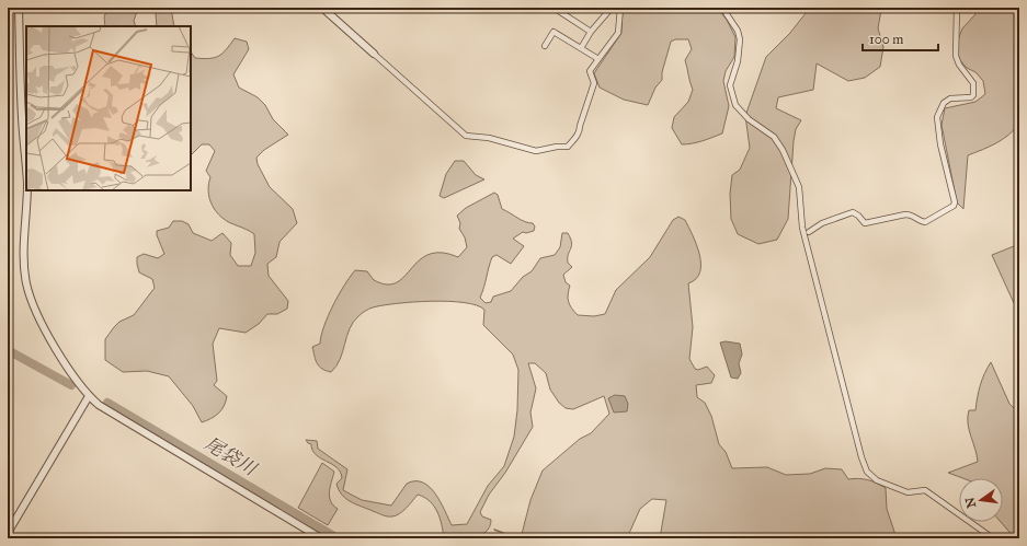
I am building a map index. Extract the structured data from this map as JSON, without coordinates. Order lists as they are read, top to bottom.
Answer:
{
  "water": ["尾袋川"],
  "scale_bar": "100 m",
  "north": "left"
}
